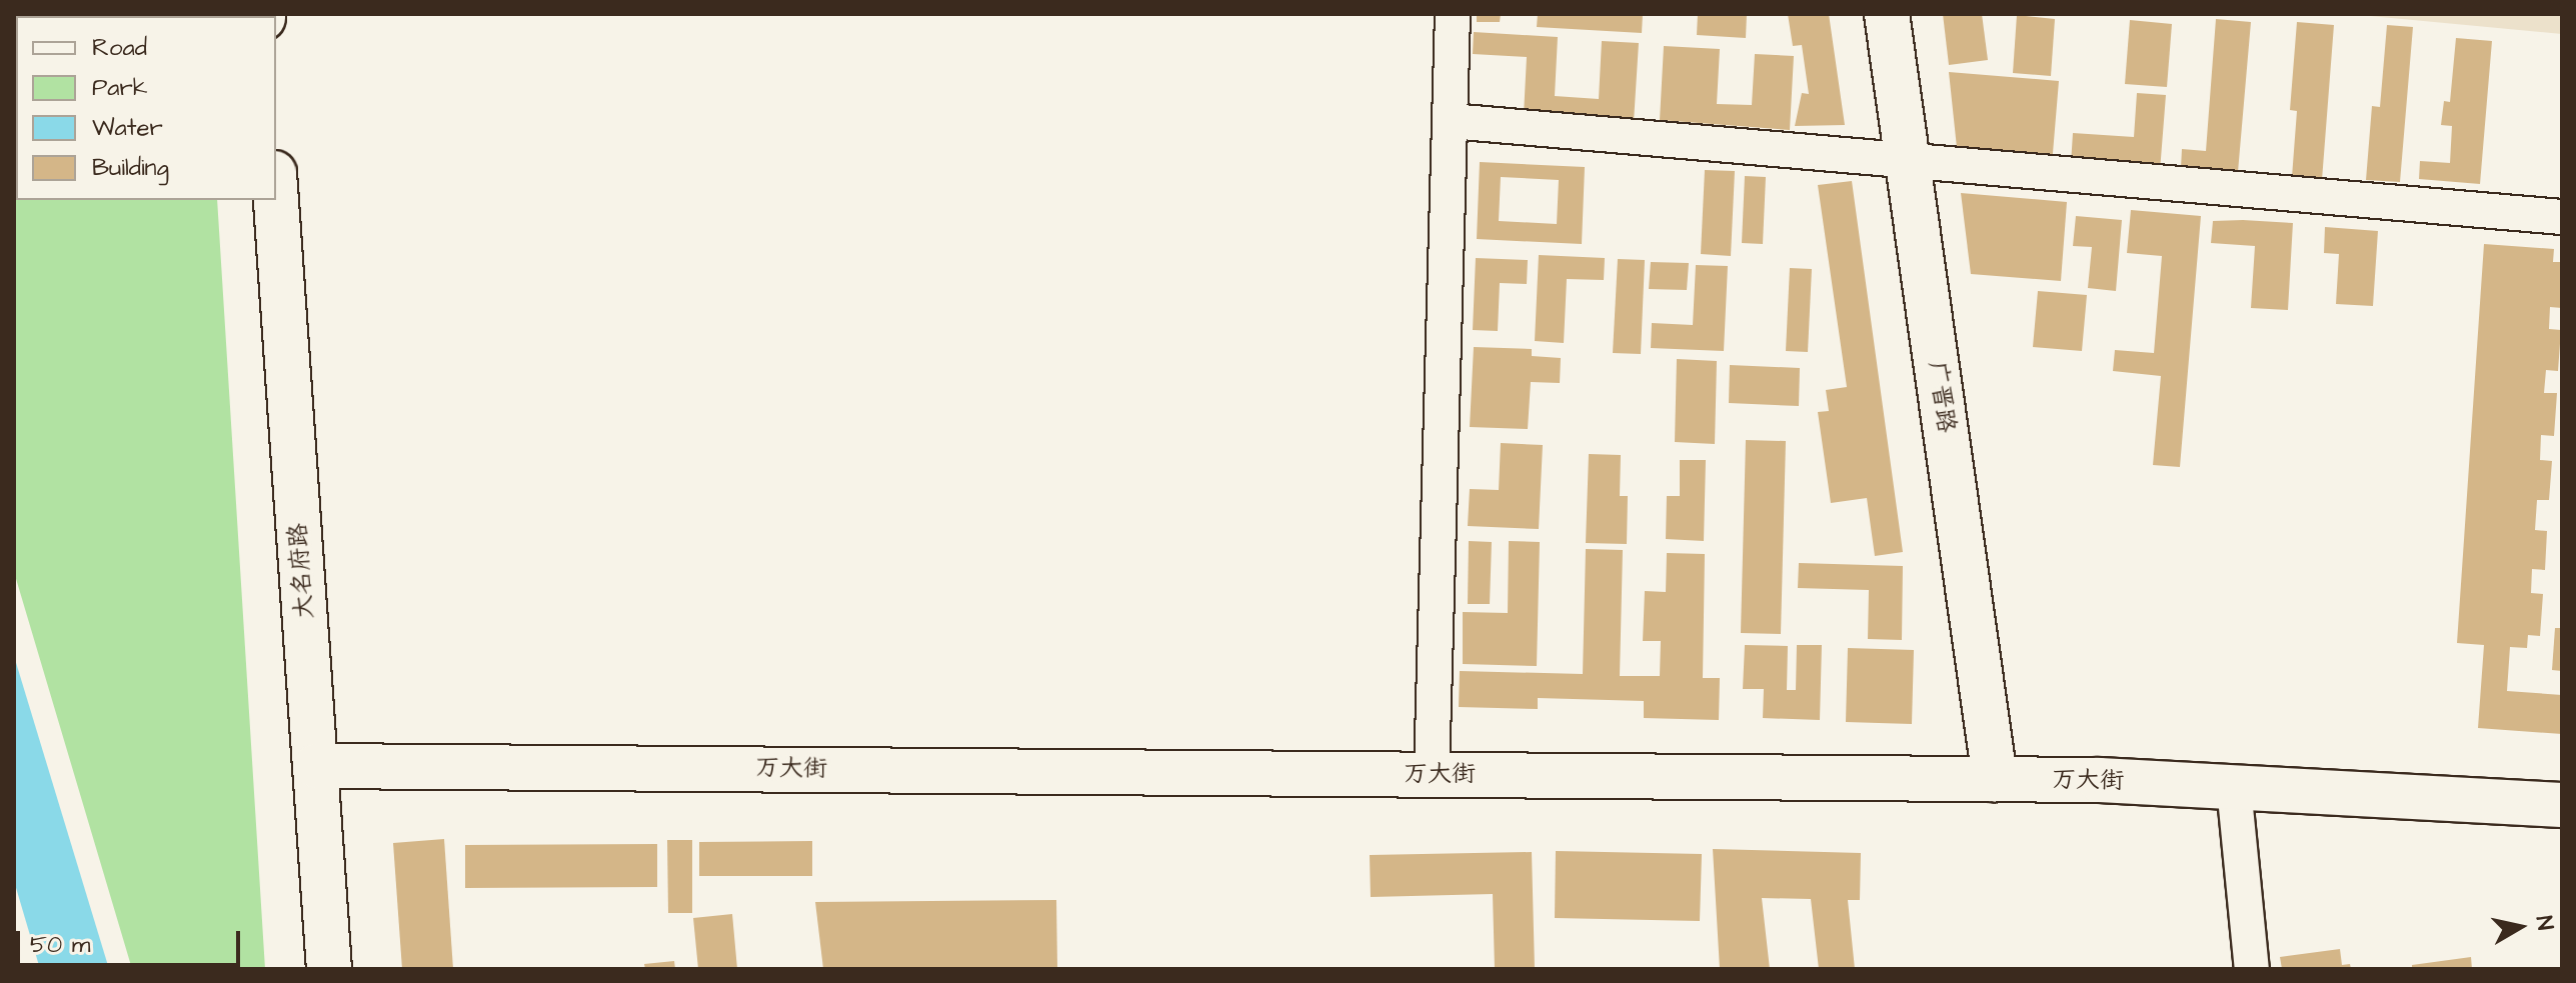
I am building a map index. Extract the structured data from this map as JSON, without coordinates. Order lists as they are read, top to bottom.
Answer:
{
  "streets": {
    "street": ["广晋路", "大名府路", "万大街"]
  },
  "crossings": [
    ["广晋路", "万大街"],
    ["大名府路", "万大街"]
  ],
  "legend": [
    "Road",
    "Park",
    "Water",
    "Building"
  ],
  "scale_bar": "50 m",
  "north": "right"
}
